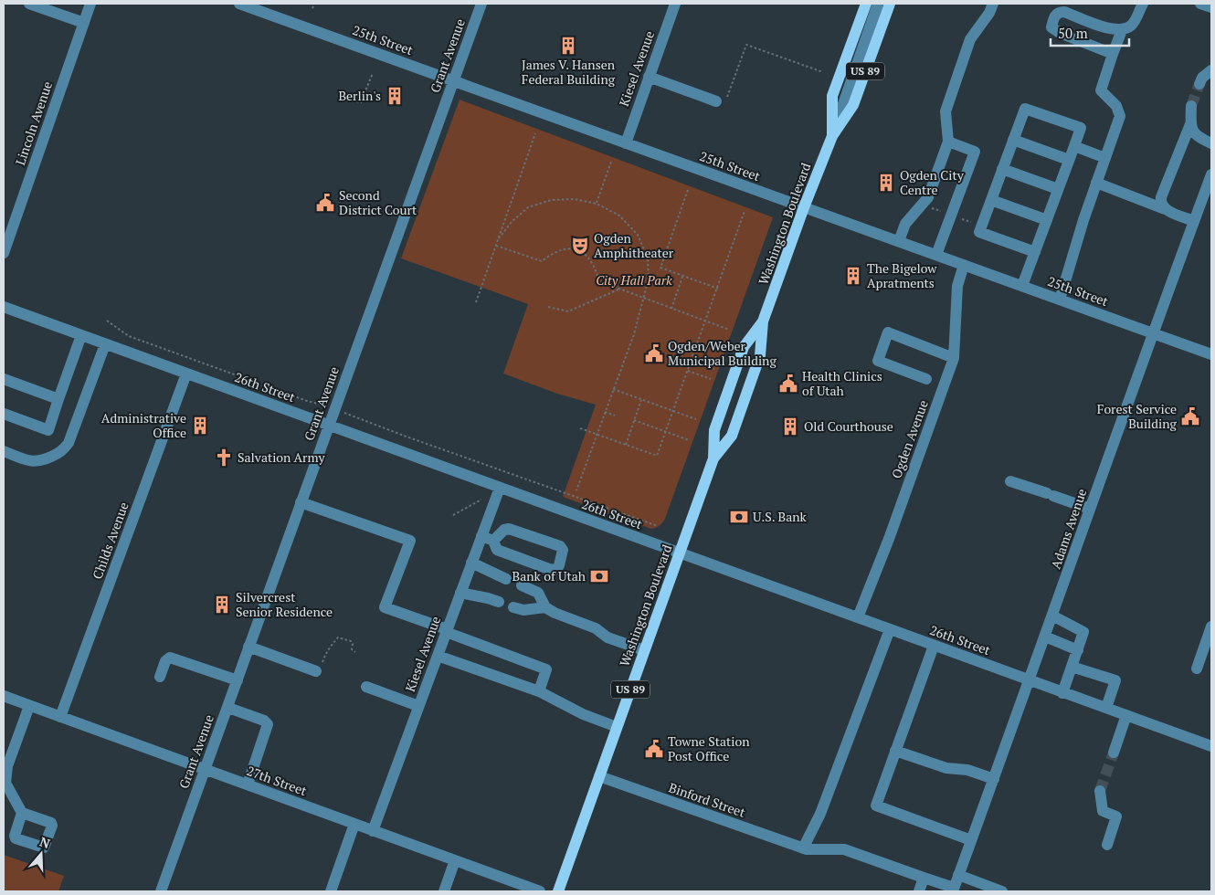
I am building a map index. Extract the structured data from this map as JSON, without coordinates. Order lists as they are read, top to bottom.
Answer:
{
  "streets": {
    "main road": ["US 89", "Washington Boulevard"],
    "street": [
      "25th Street",
      "Grant Avenue",
      "Kiesel Avenue",
      "Lincoln Avenue",
      "26th Street",
      "Ogden Avenue",
      "Adams Avenue",
      "Childs Avenue",
      "27th Street",
      "Binford Street"
    ]
  },
  "crossings": [
    ["25th Street", "Grant Avenue"],
    ["25th Street", "Kiesel Avenue"],
    ["25th Street", "Washington Boulevard"],
    ["25th Street", "Ogden Avenue"],
    ["25th Street", "Adams Avenue"],
    ["Grant Avenue", "26th Street"],
    ["Grant Avenue", "27th Street"],
    ["Kiesel Avenue", "26th Street"],
    ["Kiesel Avenue", "27th Street"],
    ["Washington Boulevard", "26th Street"],
    ["Washington Boulevard", "Binford Street"],
    ["26th Street", "Ogden Avenue"],
    ["26th Street", "Adams Avenue"],
    ["26th Street", "Childs Avenue"],
    ["Adams Avenue", "Binford Street"],
    ["Childs Avenue", "27th Street"]
  ],
  "parks": ["City Hall Park"],
  "places": {
    "building": [
      "James V. Hansen Federal Building",
      "Berlin's",
      "Ogden City Centre",
      "The Bigelow Apratments",
      "Administrative Office",
      "Old Courthouse",
      "Silvercrest Senior Residence"
    ],
    "public building": [
      "Second District Court",
      "Ogden/Weber Municipal Building",
      "Health Clinics of Utah",
      "Forest Service Building",
      "Towne Station Post Office"
    ],
    "theatre": ["Ogden Amphitheater"],
    "church": ["Salvation Army"],
    "bank": ["U.S. Bank", "Bank of Utah"]
  },
  "scale_bar": "50 m",
  "north": "top"
}
